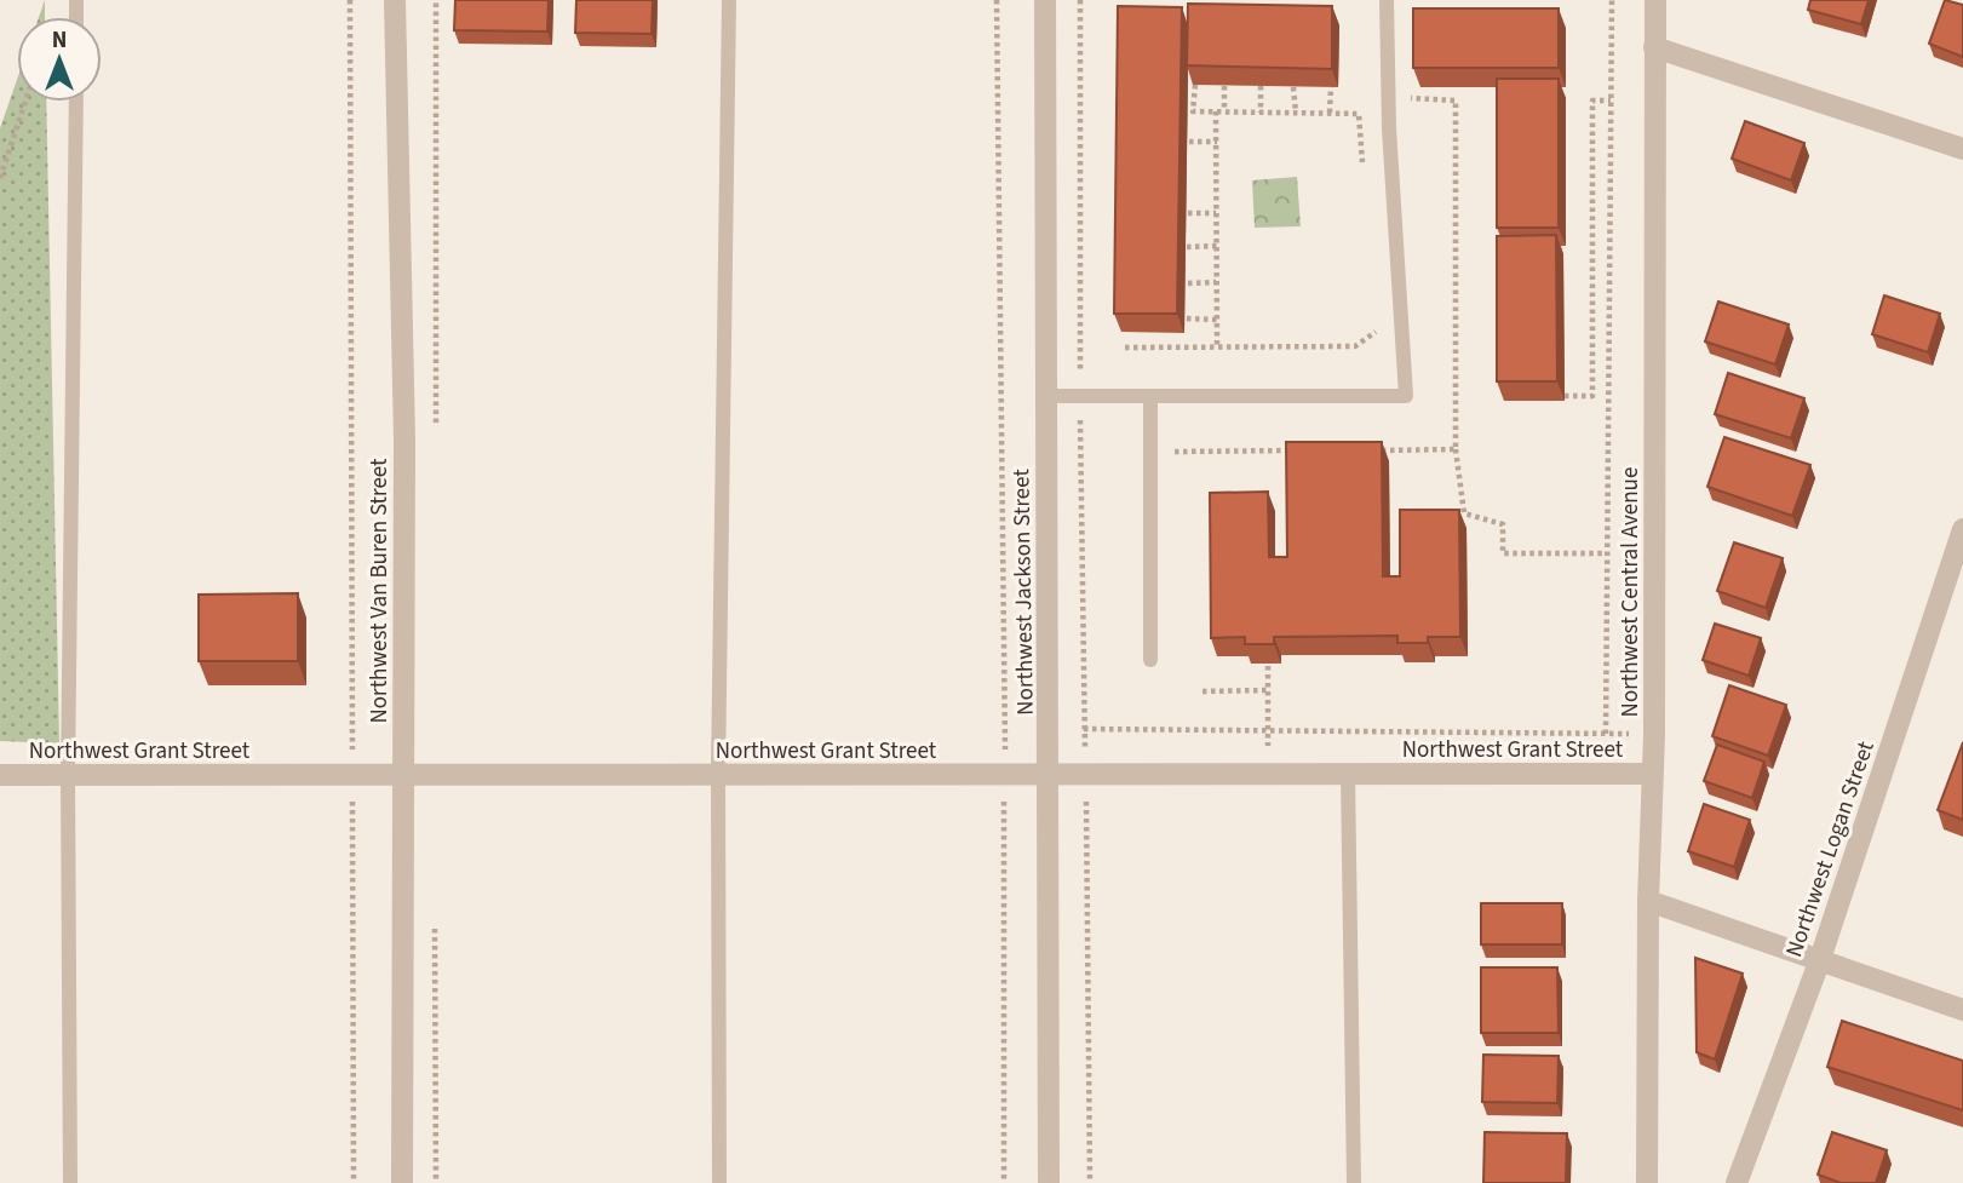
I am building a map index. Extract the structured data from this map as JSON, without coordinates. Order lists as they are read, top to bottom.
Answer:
{
  "streets": {
    "street": [
      "Northwest Van Buren Street",
      "Northwest Jackson Street",
      "Northwest Central Avenue",
      "Northwest Grant Street",
      "Northwest Logan Street"
    ]
  },
  "crossings": [
    ["Northwest Van Buren Street", "Northwest Grant Street"],
    ["Northwest Jackson Street", "Northwest Grant Street"],
    ["Northwest Central Avenue", "Northwest Grant Street"]
  ],
  "north": "top"
}
